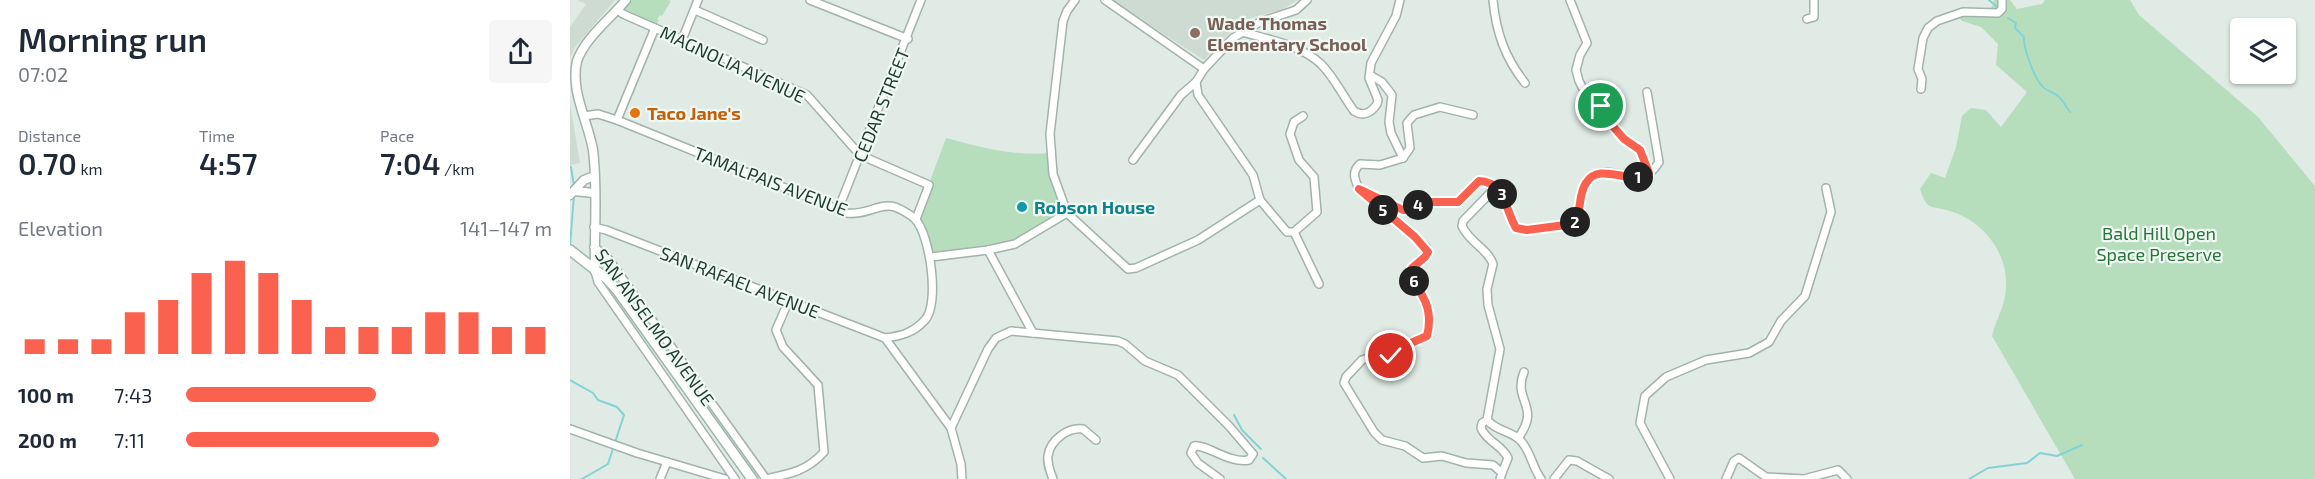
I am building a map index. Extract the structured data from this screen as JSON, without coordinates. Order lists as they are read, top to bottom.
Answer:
{
  "streets": {
    "street": [
      "MAGNOLIA AVENUE",
      "CEDAR STREET",
      "TAMALPAIS AVENUE",
      "SAN RAFAEL AVENUE",
      "SAN ANSELMO AVENUE"
    ]
  },
  "crossings": [
    ["MAGNOLIA AVENUE", "CEDAR STREET"],
    ["MAGNOLIA AVENUE", "TAMALPAIS AVENUE"],
    ["MAGNOLIA AVENUE", "SAN ANSELMO AVENUE"],
    ["CEDAR STREET", "TAMALPAIS AVENUE"],
    ["TAMALPAIS AVENUE", "SAN ANSELMO AVENUE"],
    ["SAN RAFAEL AVENUE", "SAN ANSELMO AVENUE"]
  ],
  "parks": ["Bald Hill Open Space Preserve"],
  "places": ["Wade Thomas Elementary School", "Taco Jane's", "Robson House"],
  "page": {
    "heading": ["Morning run", "07:02"],
    "stats": [
      ["Distance", "0.70 km"],
      ["Time", "4:57"],
      ["Pace", "7:04 /km"]
    ],
    "pins": [
      "1",
      "3",
      "4",
      "5",
      "2",
      "6"
    ],
    "chart": ["Elevation", "141–147 m"],
    "list": [
      {
        "name": "100 m",
        "note": "7:43"
      },
      {
        "name": "200 m",
        "note": "7:11"
      }
    ]
  }
}
